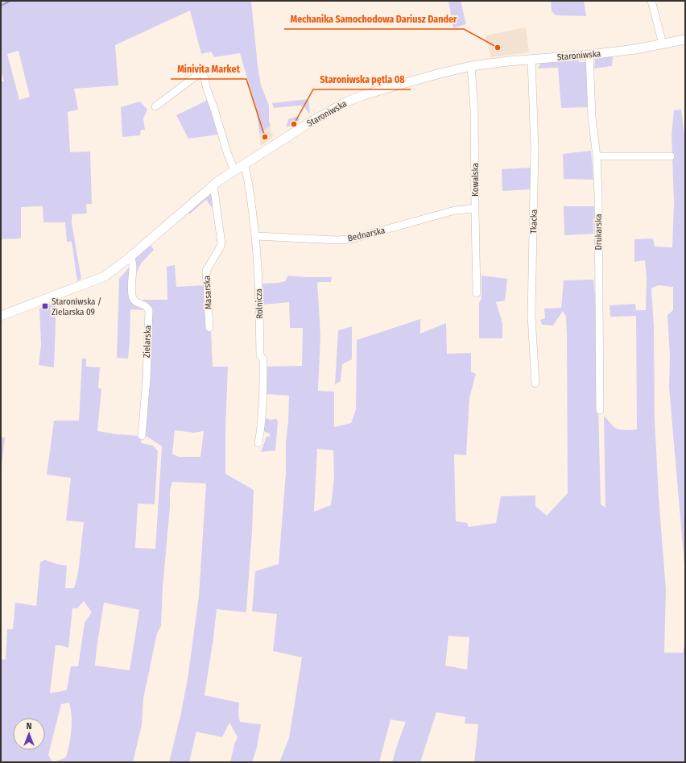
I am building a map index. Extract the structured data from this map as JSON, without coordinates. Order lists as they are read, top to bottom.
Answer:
{
  "streets": {
    "street": [
      "Staroniwska",
      "Kowalska",
      "Tkacka",
      "Drukarska",
      "Bednarska",
      "Masarska",
      "Rolnicza",
      "Zielarska"
    ]
  },
  "crossings": [
    ["Staroniwska", "Kowalska"],
    ["Staroniwska", "Tkacka"],
    ["Staroniwska", "Drukarska"],
    ["Staroniwska", "Masarska"],
    ["Staroniwska", "Rolnicza"],
    ["Staroniwska", "Zielarska"],
    ["Kowalska", "Bednarska"],
    ["Bednarska", "Rolnicza"]
  ],
  "places": {
    "other": ["Mechanika Samochodowa Dariusz Dander", "Staroniwska pętla 08", "Minivita Market"],
    "transit": ["Staroniwska / Zielarska 09"]
  },
  "north": "top"
}
